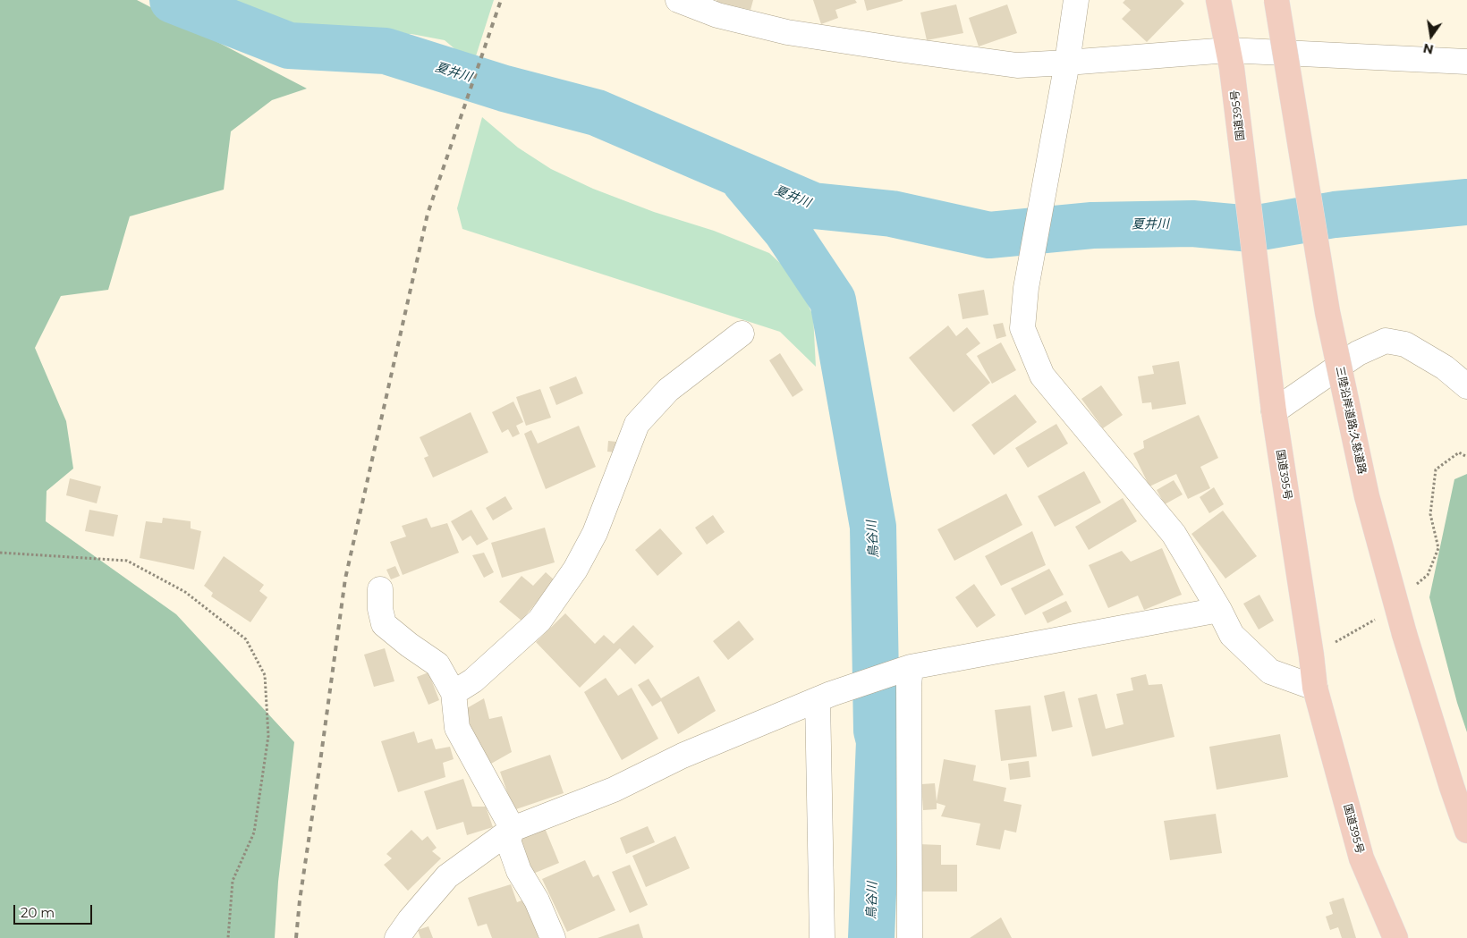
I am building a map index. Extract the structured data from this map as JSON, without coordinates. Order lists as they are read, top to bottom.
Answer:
{
  "streets": {
    "highway": ["国道395号", "三陸沿岸道路;久慈道路"]
  },
  "water": ["夏井川", "鳥谷川"],
  "scale_bar": "20 m",
  "north": "bottom"
}
